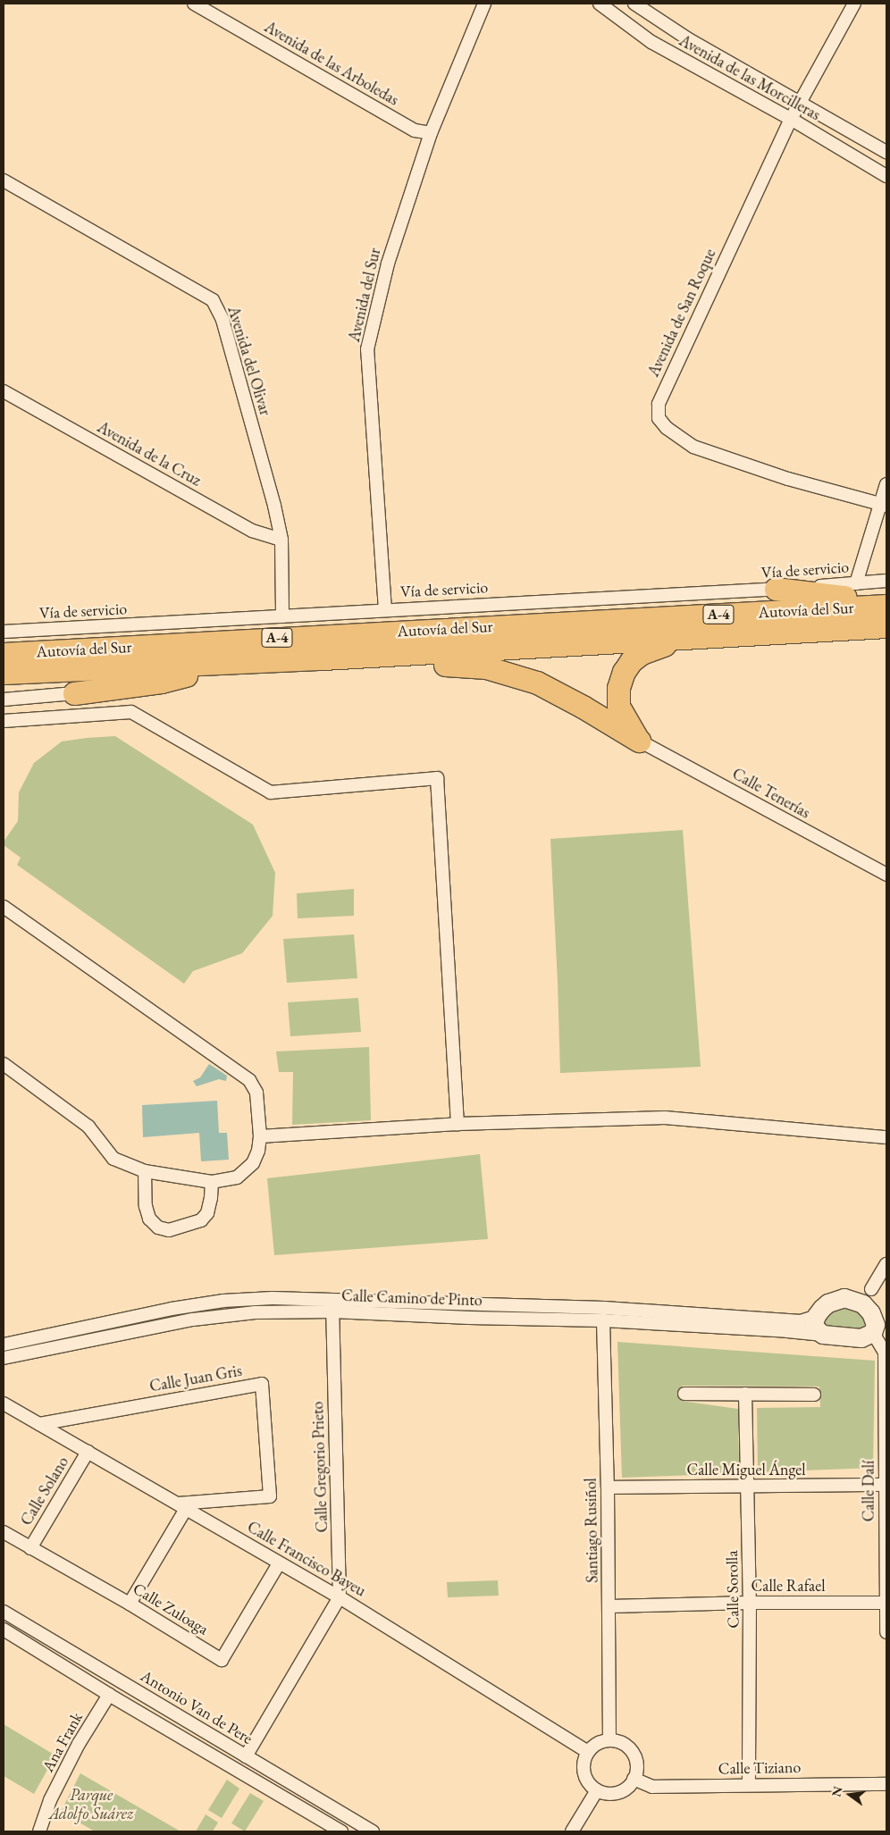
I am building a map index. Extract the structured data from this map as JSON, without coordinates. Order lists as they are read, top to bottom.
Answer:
{
  "streets": {
    "highway": ["Autovía del Sur", "A-4"],
    "street": [
      "Avenida de las Arboledas",
      "Avenida de las Morcilleras",
      "Avenida del Sur",
      "Avenida de San Roque",
      "Avenida del Olivar",
      "Avenida de la Cruz",
      "Vía de servicio",
      "Calle Tenerías",
      "Calle Camino de Pinto",
      "Calle Juan Gris",
      "Calle Gregorio Prieto",
      "Calle Miguel Ángel",
      "Calle Solano",
      "Calle Dalí",
      "Santiago Rusiñol",
      "Calle Francisco Bayeu",
      "Calle Rafael",
      "Calle Sorolla",
      "Calle Zuloaga",
      "Antonio Van de Pere",
      "Ana Frank",
      "Calle Tiziano"
    ]
  },
  "crossings": [
    ["Avenida de las Arboledas", "Avenida del Sur"],
    ["Avenida de las Morcilleras", "Avenida de San Roque"],
    ["Avenida del Sur", "Vía de servicio"],
    ["Avenida del Olivar", "Avenida de la Cruz"],
    ["Avenida del Olivar", "Vía de servicio"],
    ["Calle Camino de Pinto", "Calle Gregorio Prieto"],
    ["Calle Camino de Pinto", "Calle Dalí"],
    ["Calle Camino de Pinto", "Santiago Rusiñol"],
    ["Calle Juan Gris", "Calle Francisco Bayeu"],
    ["Calle Gregorio Prieto", "Calle Francisco Bayeu"],
    ["Calle Miguel Ángel", "Calle Dalí"],
    ["Calle Miguel Ángel", "Santiago Rusiñol"],
    ["Calle Miguel Ángel", "Calle Sorolla"],
    ["Calle Solano", "Calle Francisco Bayeu"],
    ["Calle Solano", "Calle Zuloaga"],
    ["Calle Dalí", "Calle Rafael"],
    ["Santiago Rusiñol", "Calle Francisco Bayeu"],
    ["Santiago Rusiñol", "Calle Rafael"],
    ["Santiago Rusiñol", "Calle Tiziano"],
    ["Calle Francisco Bayeu", "Calle Zuloaga"],
    ["Calle Francisco Bayeu", "Calle Tiziano"],
    ["Calle Rafael", "Calle Sorolla"],
    ["Calle Sorolla", "Calle Tiziano"],
    ["Antonio Van de Pere", "Ana Frank"]
  ],
  "parks": ["Parque Adolfo Suárez"],
  "north": "left"
}
